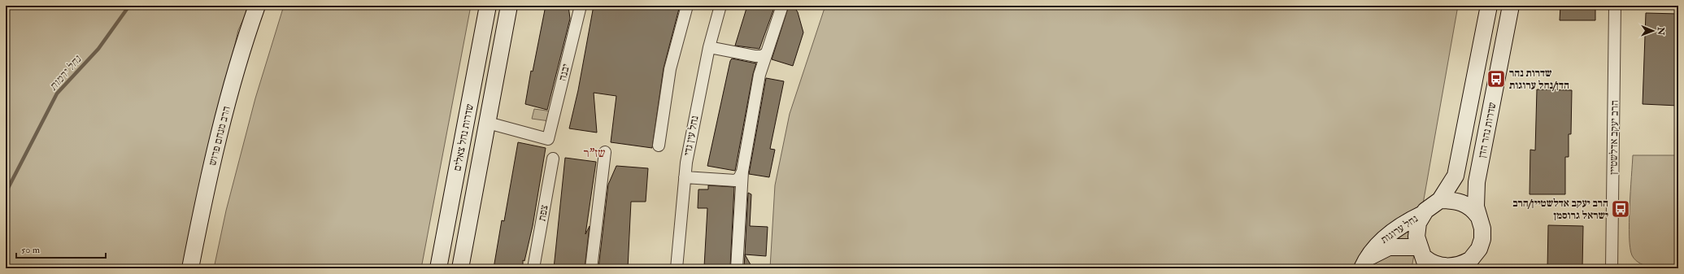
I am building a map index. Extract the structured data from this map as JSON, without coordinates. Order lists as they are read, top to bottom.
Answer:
{
  "streets": {
    "main road": [
      "שדרות נהר הדן",
      "הרב מנחם פרוש",
      "שדרות נחל צאלים",
      "נחל ערוגות"
    ],
    "street": [
      "יבנה",
      "נחל עין גדי",
      "הרב יעקב אדלשטיין",
      "צפת"
    ]
  },
  "crossings": [
    ["יבנה", "שדרות נחל צאלים"],
    ["שדרות נהר הדן", "נחל ערוגות"]
  ],
  "districts": ["שז\"ר"],
  "water": ["נחל ירמות"],
  "places": {
    "bus stop": ["שדרות נהר הדן/נחל ערוגות", "הרב יעקב אדלשטיין/הרב ישראל גרוסמן"]
  },
  "scale_bar": "50 m",
  "north": "right"
}
